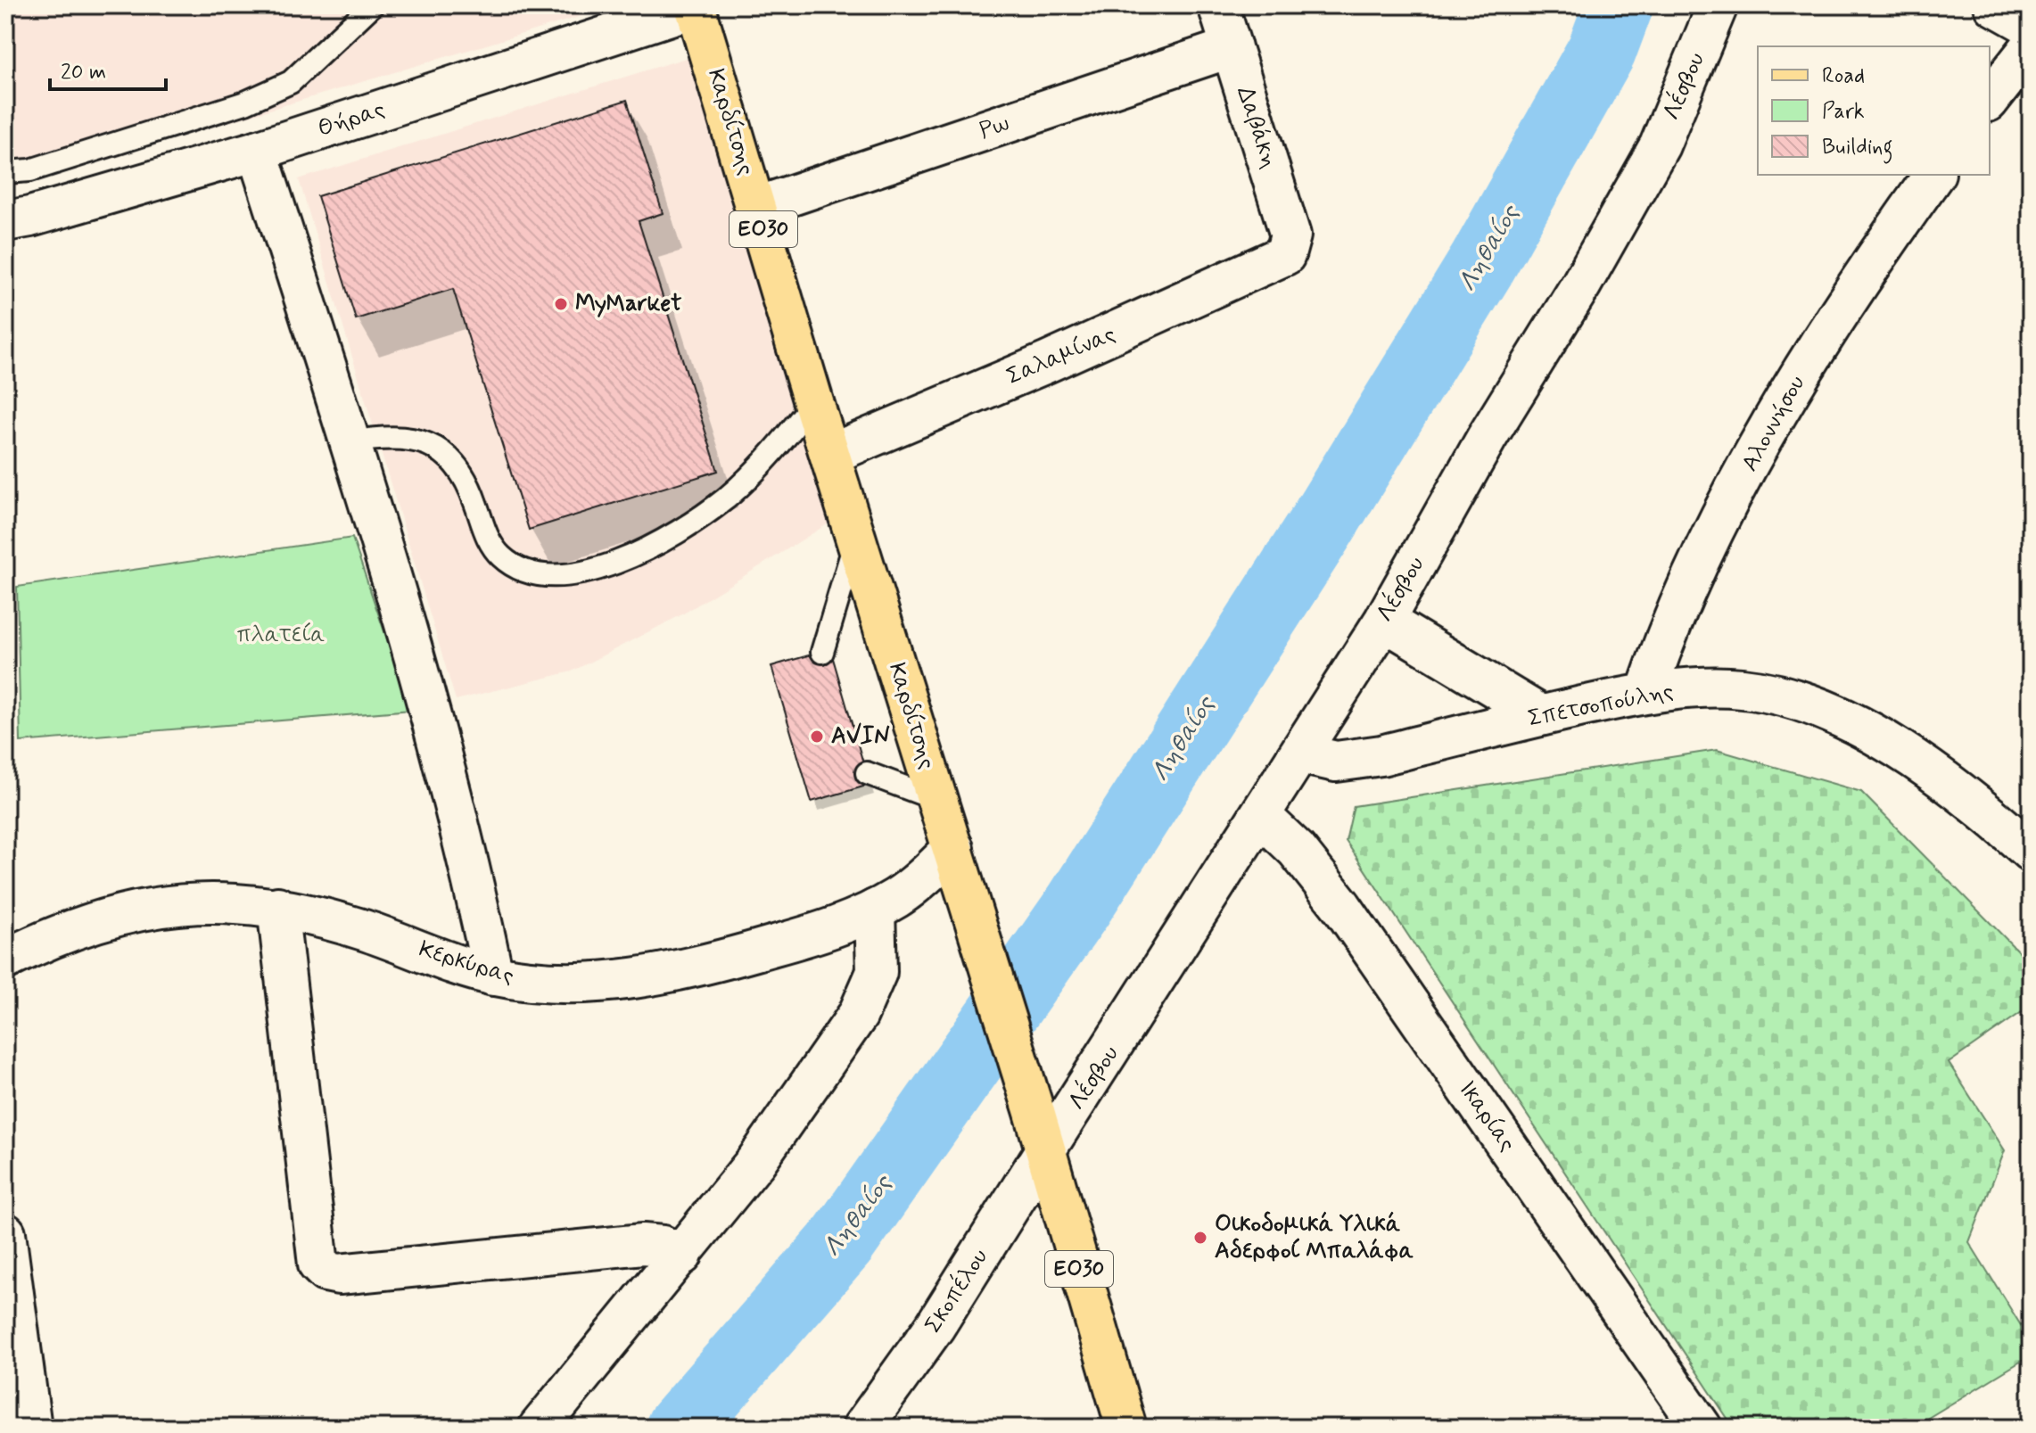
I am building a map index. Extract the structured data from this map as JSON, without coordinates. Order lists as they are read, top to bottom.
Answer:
{
  "streets": {
    "main road": ["Καρδίτσης", "ΕΟ30"],
    "street": [
      "Λέσβου",
      "Θήρας",
      "Ρω",
      "Δαβάκη",
      "Σαλαμίνας",
      "Αλοννήσου",
      "Σπετσοπούλης",
      "Κερκύρας",
      "Ικαρίας",
      "Σκοπέλου"
    ]
  },
  "crossings": [
    ["Λέσβου", "Καρδίτσης"],
    ["Λέσβου", "Σπετσοπούλης"],
    ["Λέσβου", "Ικαρίας"],
    ["Λέσβου", "Σκοπέλου"],
    ["Θήρας", "Καρδίτσης"],
    ["Καρδίτσης", "Ρω"],
    ["Καρδίτσης", "Σαλαμίνας"],
    ["Καρδίτσης", "Κερκύρας"],
    ["Καρδίτσης", "Σκοπέλου"],
    ["Ρω", "Δαβάκη"],
    ["Δαβάκη", "Σαλαμίνας"],
    ["Αλοννήσου", "Σπετσοπούλης"]
  ],
  "water": ["Ληθαίος"],
  "parks": ["πλατεία"],
  "places": ["MyMarket", "AVIN", "Οικοδομικά Υλικά Αδερφοί Μπαλάφα"],
  "legend": ["Road", "Park", "Building"],
  "scale_bar": "20 m"
}
